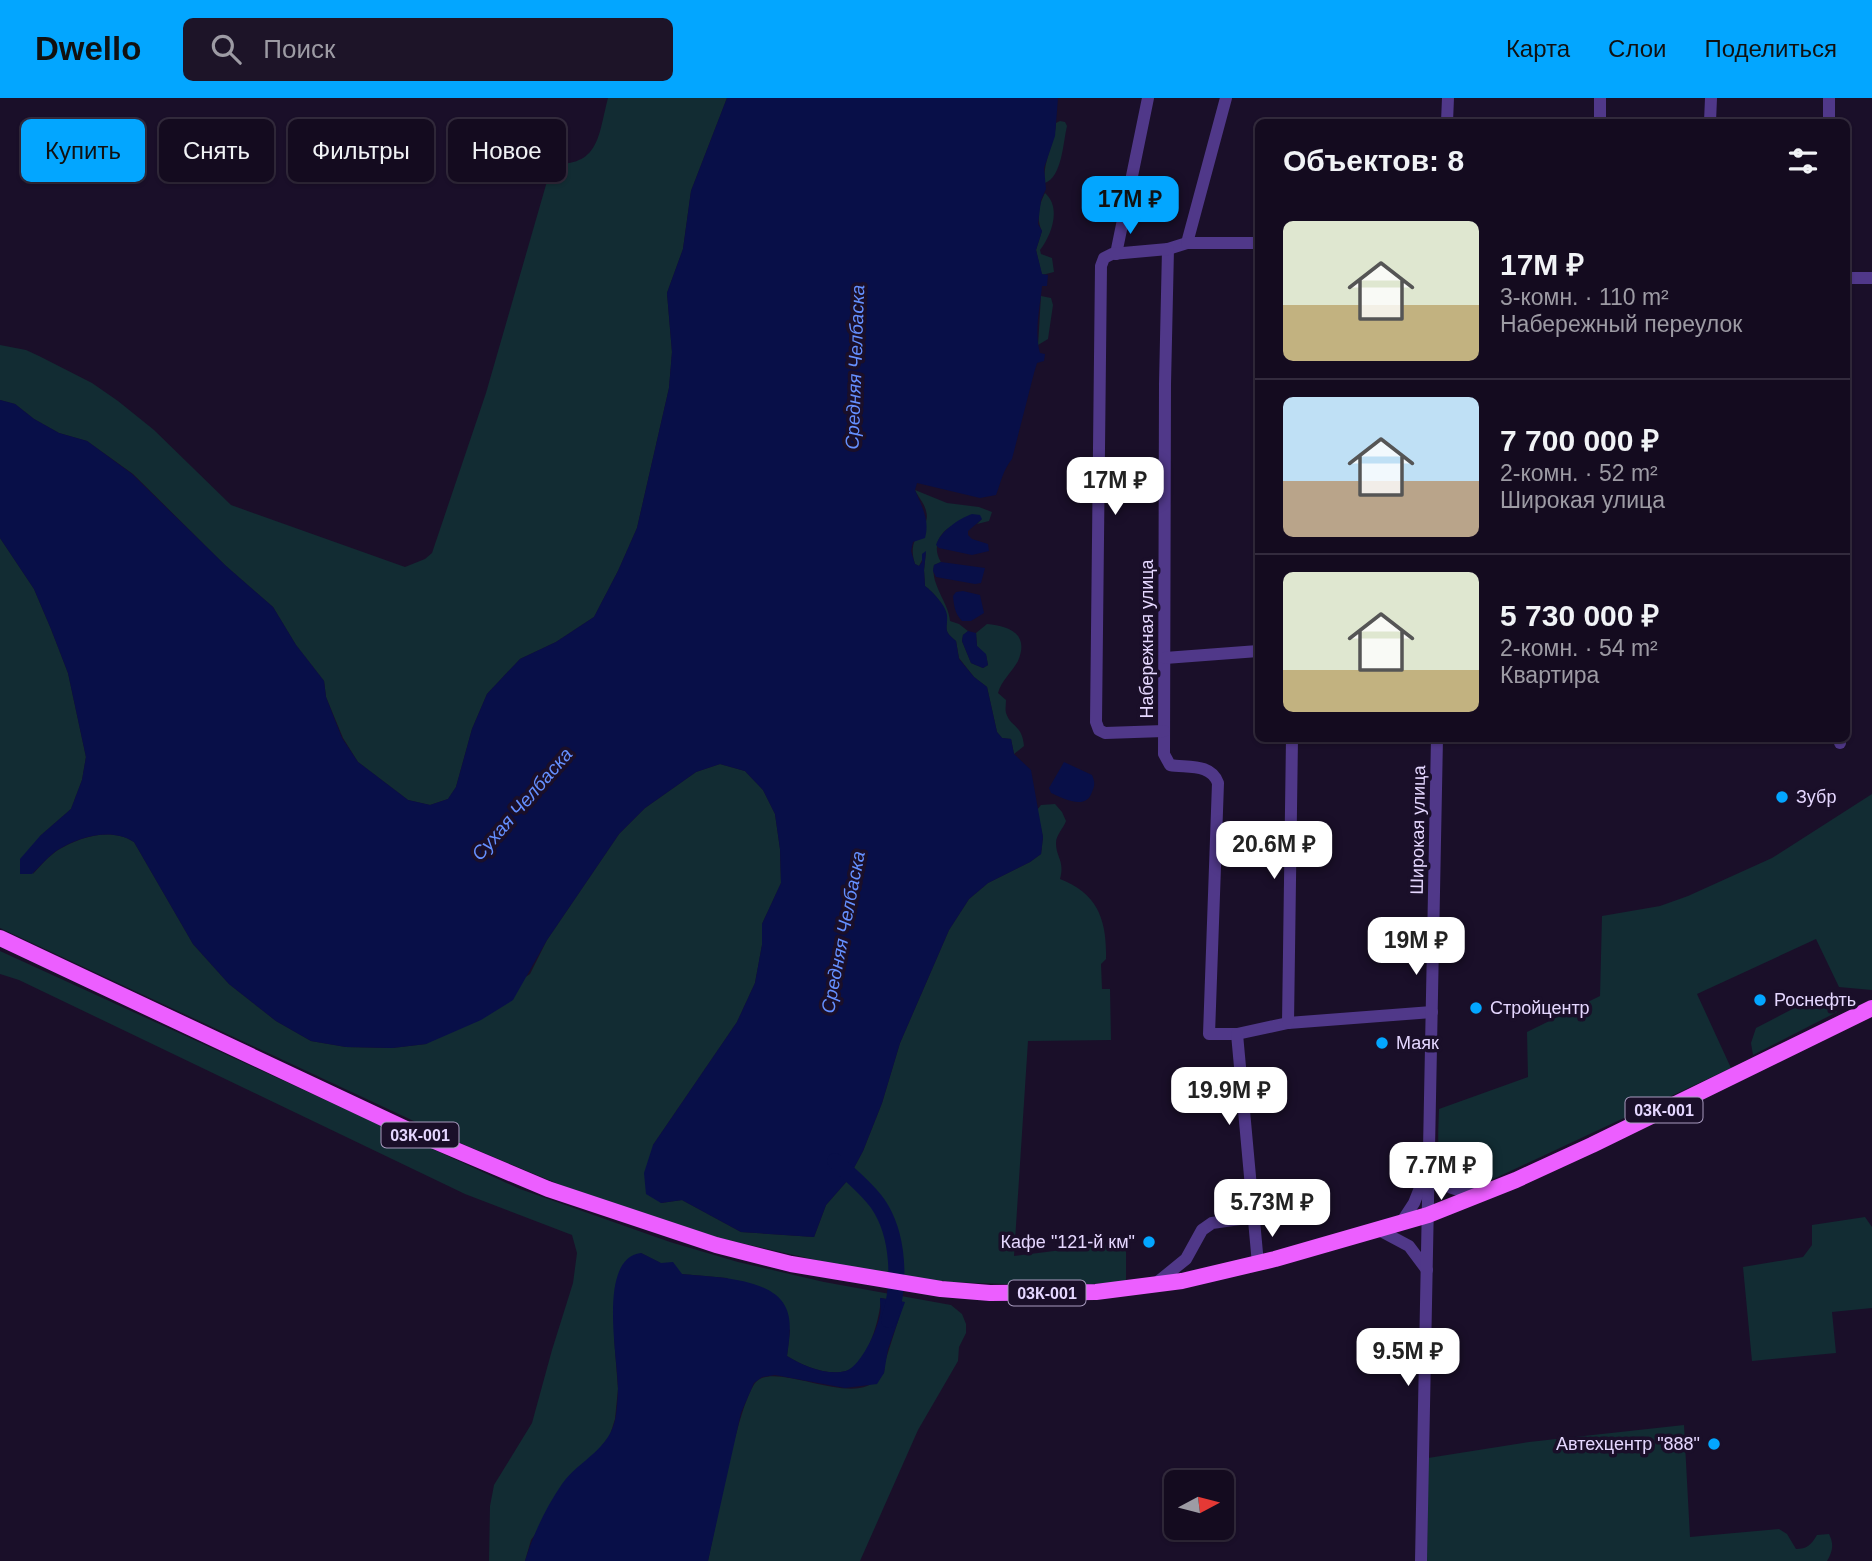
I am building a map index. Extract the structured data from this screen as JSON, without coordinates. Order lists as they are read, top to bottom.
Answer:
{
  "streets": {
    "main road": ["03К-001"],
    "street": ["Набережная улица", "Широкая улица"]
  },
  "crossings": [
    ["Широкая улица", "03К-001"]
  ],
  "water": ["Средняя Челбаска", "Сухая Челбаска"],
  "places": [
    "Зубр",
    "Роснефть",
    "Стройцентр",
    "Маяк",
    "Кафе \"121-й км\"",
    "Автехцентр \"888\""
  ],
  "north": "right",
  "page": {
    "header": "Dwello",
    "search": "Поиск",
    "nav": ["Карта", "Слои", "Поделиться"],
    "chip": [
      "Купить",
      "Снять",
      "Фильтры",
      "Новое"
    ],
    "heading": "Объектов: 8",
    "price": [
      "17M ₽",
      "17M ₽",
      "20.6M ₽",
      "19M ₽",
      "19.9M ₽",
      "7.7M ₽",
      "5.73M ₽",
      "9.5M ₽"
    ],
    "list": [
      {
        "name": "17M ₽",
        "note": "3-комн. · 110 m² · Набережный переулок"
      },
      {
        "name": "7 700 000 ₽",
        "note": "2-комн. · 52 m² · Широкая улица"
      },
      {
        "name": "5 730 000 ₽",
        "note": "2-комн. · 54 m² · Квартира"
      }
    ]
  }
}
